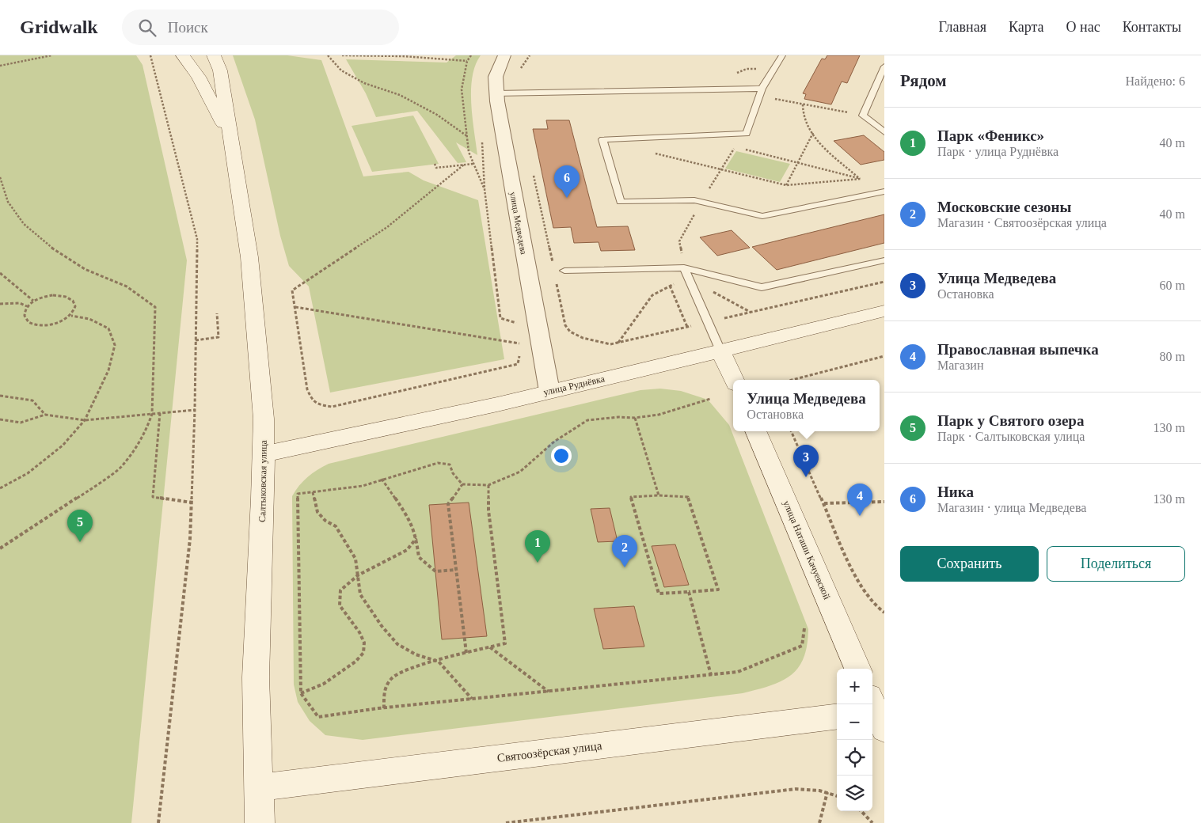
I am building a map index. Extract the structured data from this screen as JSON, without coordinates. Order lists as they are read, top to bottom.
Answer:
{
  "streets": {
    "main road": [
      "улица Руднёвка",
      "Салтыковская улица",
      "улица Наташи Качуевской",
      "Святоозёрская улица"
    ],
    "street": ["улица Медведева"]
  },
  "crossings": [
    ["улица Медведева", "улица Руднёвка"],
    ["улица Руднёвка", "Салтыковская улица"],
    ["Салтыковская улица", "Святоозёрская улица"]
  ],
  "page": {
    "header": "Gridwalk",
    "search": "Поиск",
    "nav": [
      "Главная",
      "Карта",
      "О нас",
      "Контакты"
    ],
    "heading": ["Рядом", "Найдено: 6"],
    "list": [
      {
        "mark": "1",
        "name": "Парк «Феникс»",
        "note": "Парк · улица Руднёвка",
        "value": "40 m"
      },
      {
        "mark": "2",
        "name": "Московские сезоны",
        "note": "Магазин · Святоозёрская улица",
        "value": "40 m"
      },
      {
        "mark": "3",
        "name": "Улица Медведева",
        "note": "Остановка",
        "value": "60 m"
      },
      {
        "mark": "4",
        "name": "Православная выпечка",
        "note": "Магазин",
        "value": "80 m"
      },
      {
        "mark": "5",
        "name": "Парк у Святого озера",
        "note": "Парк · Салтыковская улица",
        "value": "130 m"
      },
      {
        "mark": "6",
        "name": "Ника",
        "note": "Магазин · улица Медведева",
        "value": "130 m"
      }
    ],
    "pins": [
      "6",
      "3",
      "4",
      "5",
      "1",
      "2"
    ],
    "popup": ["Улица Медведева", "Остановка"],
    "buttons": ["Сохранить", "Поделиться"],
    "map_buttons": ["+", "−"]
  }
}
